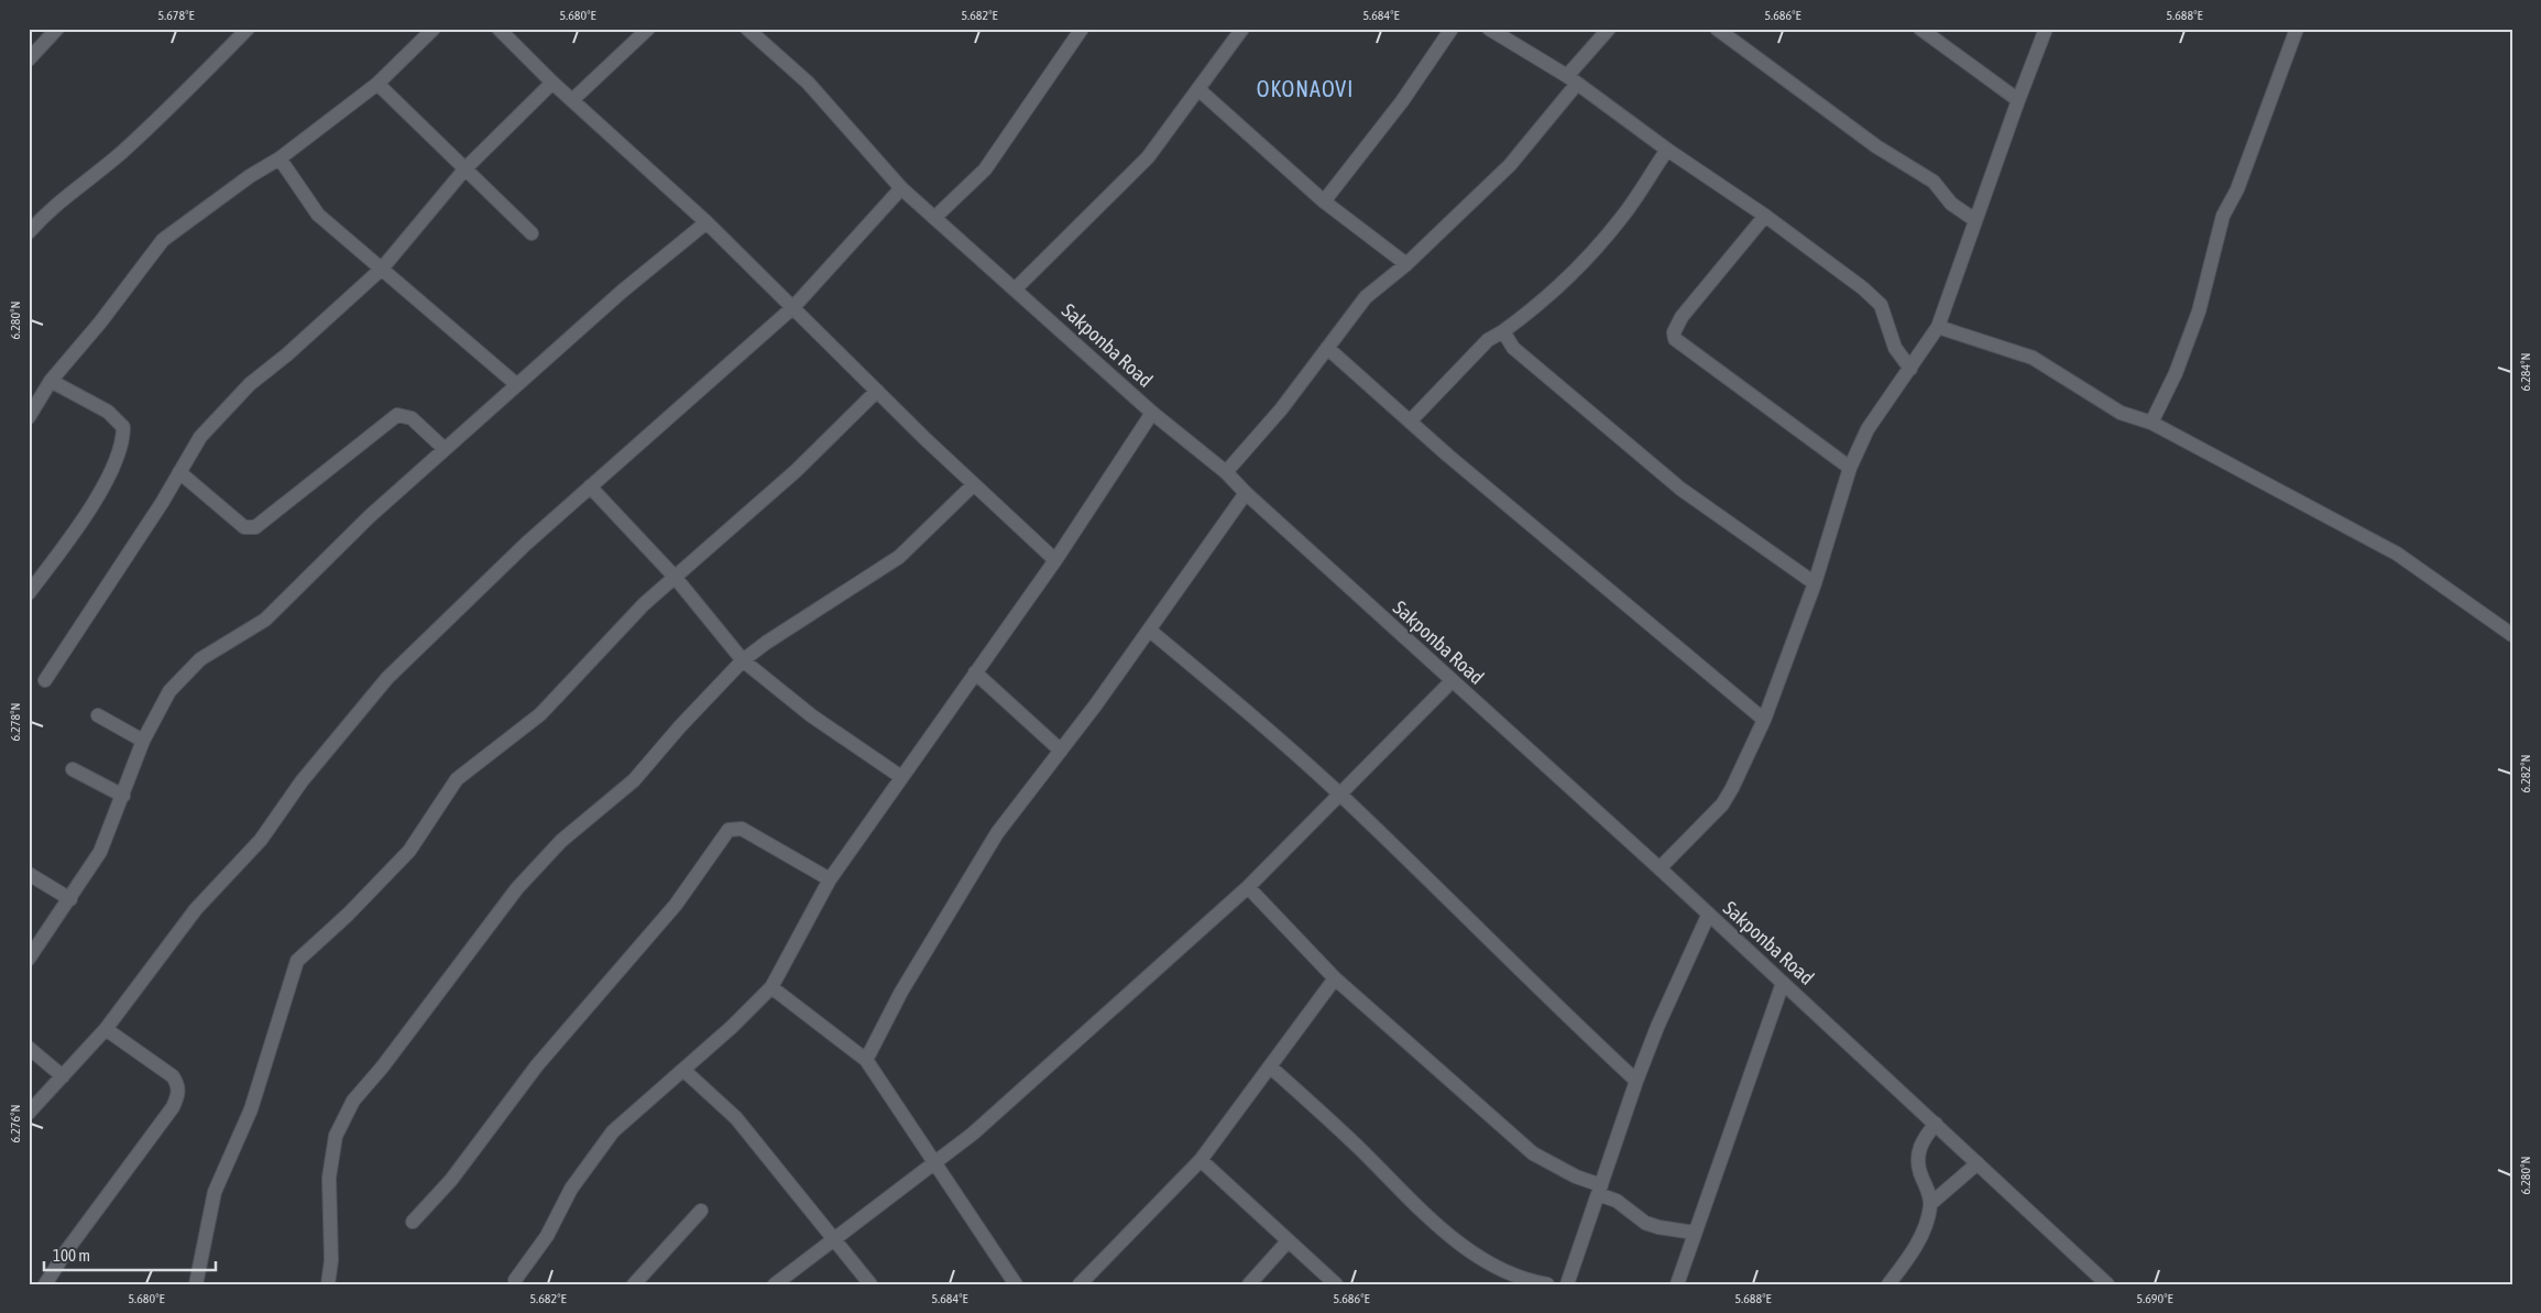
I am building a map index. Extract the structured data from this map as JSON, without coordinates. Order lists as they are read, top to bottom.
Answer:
{
  "streets": {
    "street": ["Sakponba Road"]
  },
  "districts": ["OKONAOVI"],
  "scale_bar": "100 m",
  "coordinates": [
    "5.678°E",
    "5.680°E",
    "5.682°E",
    "5.684°E",
    "5.686°E",
    "5.688°E",
    "6.280°N",
    "6.284°N",
    "6.278°N",
    "6.282°N",
    "6.276°N",
    "5.690°E"
  ]
}
